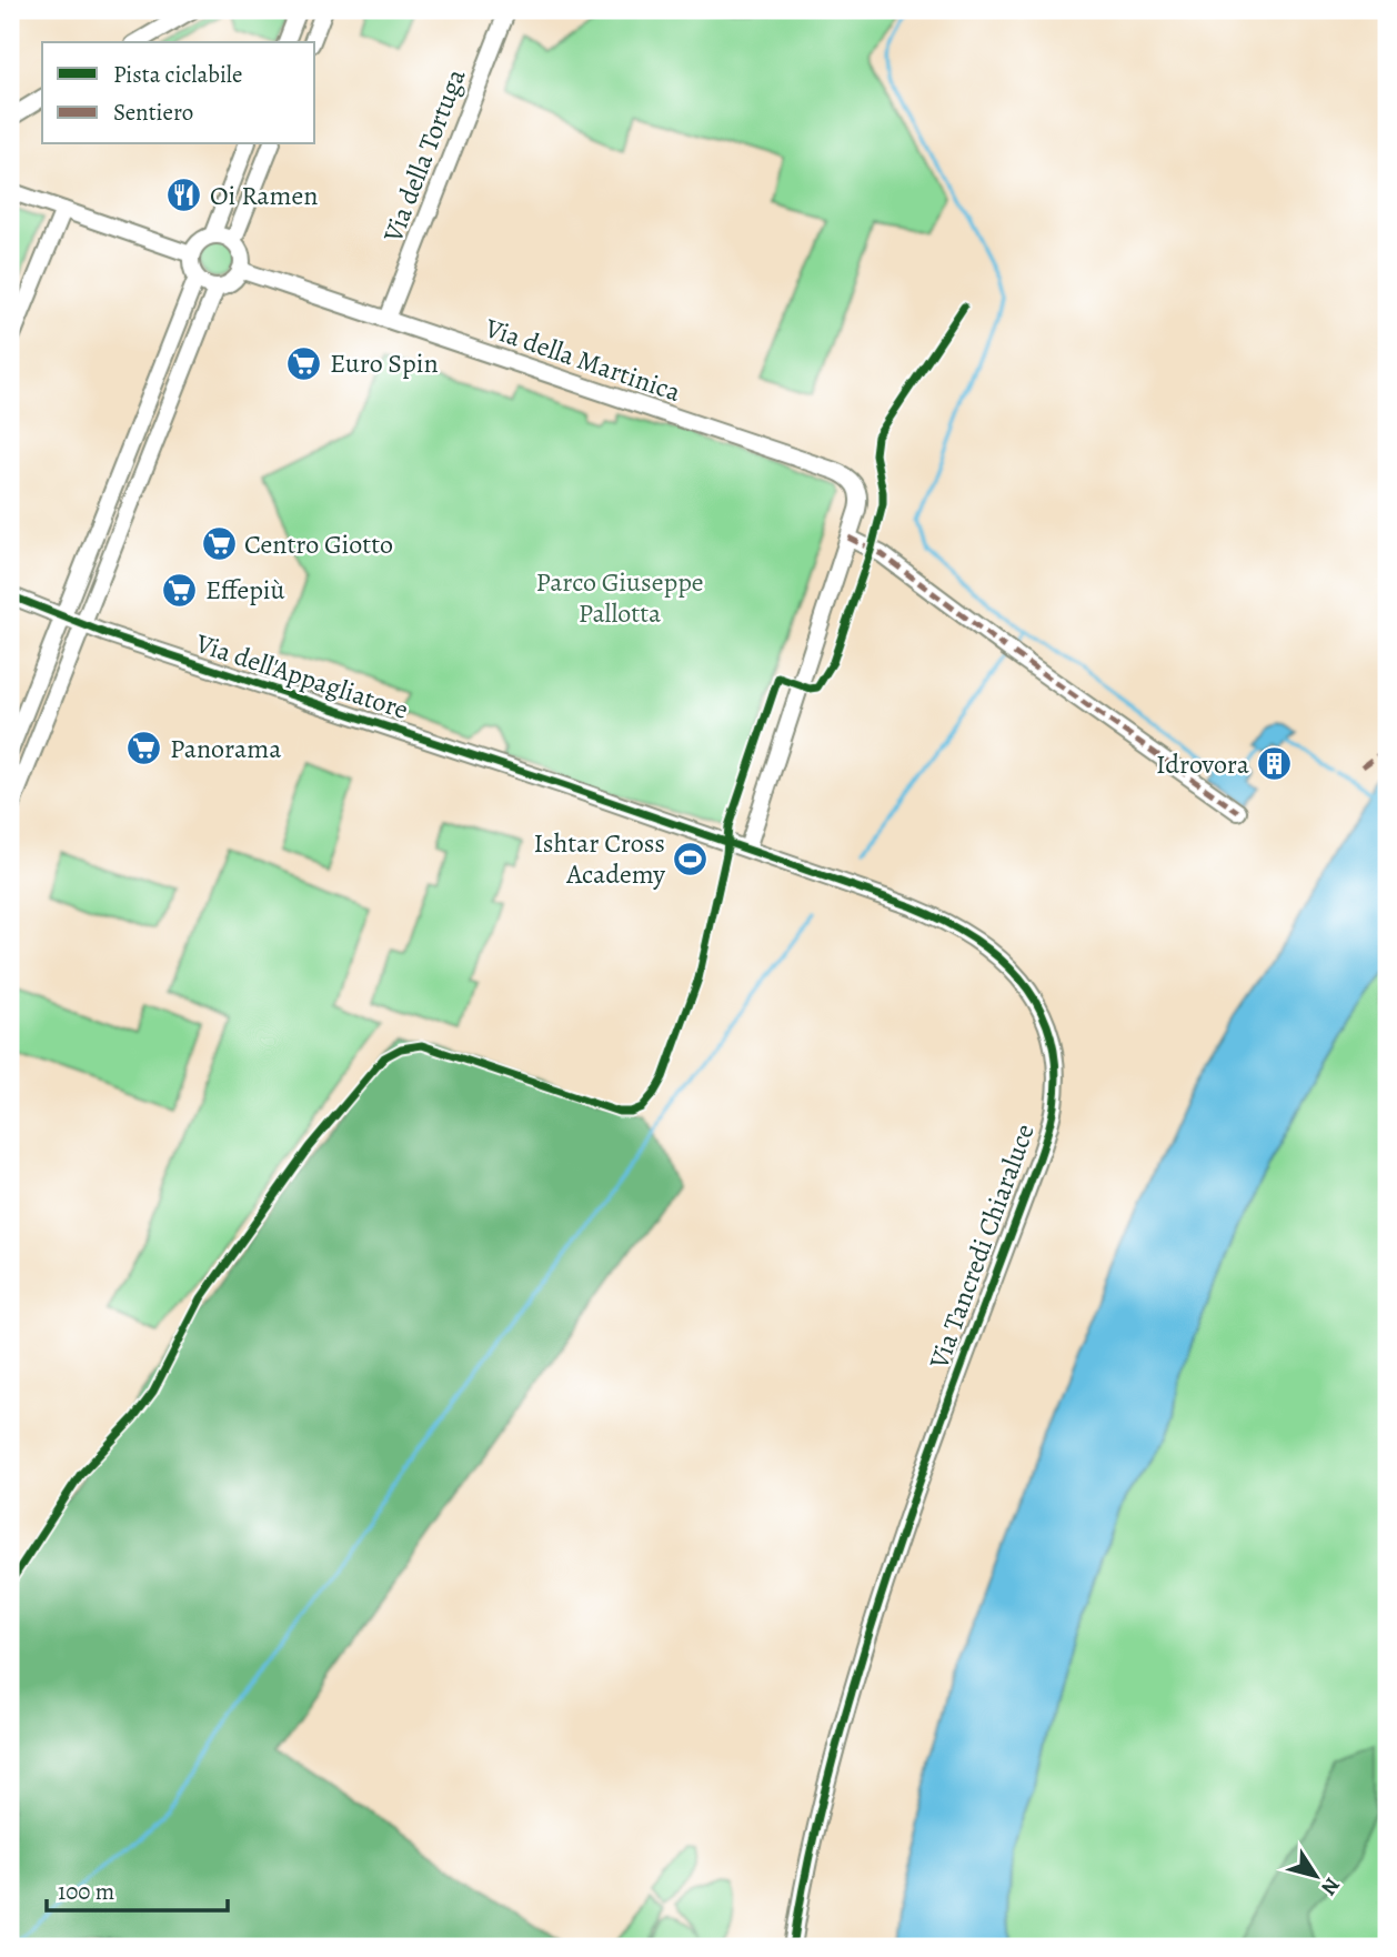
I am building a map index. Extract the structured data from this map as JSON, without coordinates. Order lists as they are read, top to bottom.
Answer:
{
  "streets": {
    "street": [
      "Via della Tortuga",
      "Via della Martinica",
      "Via dell'Appagliatore",
      "Via Tancredi Chiaraluce"
    ]
  },
  "crossings": [
    ["Via della Tortuga", "Via della Martinica"],
    ["Via della Martinica", "Via Tancredi Chiaraluce"],
    ["Via dell'Appagliatore", "Via Tancredi Chiaraluce"]
  ],
  "parks": ["Parco Giuseppe Pallotta"],
  "places": {
    "restaurant": ["Oi Ramen"],
    "supermarket": [
      "Euro Spin",
      "Centro Giotto",
      "Effepiù",
      "Panorama"
    ],
    "building": ["Idrovora"],
    "sports": ["Ishtar Cross Academy"]
  },
  "legend": ["Pista ciclabile", "Sentiero"],
  "scale_bar": "100 m",
  "north": "bottom right"
}
